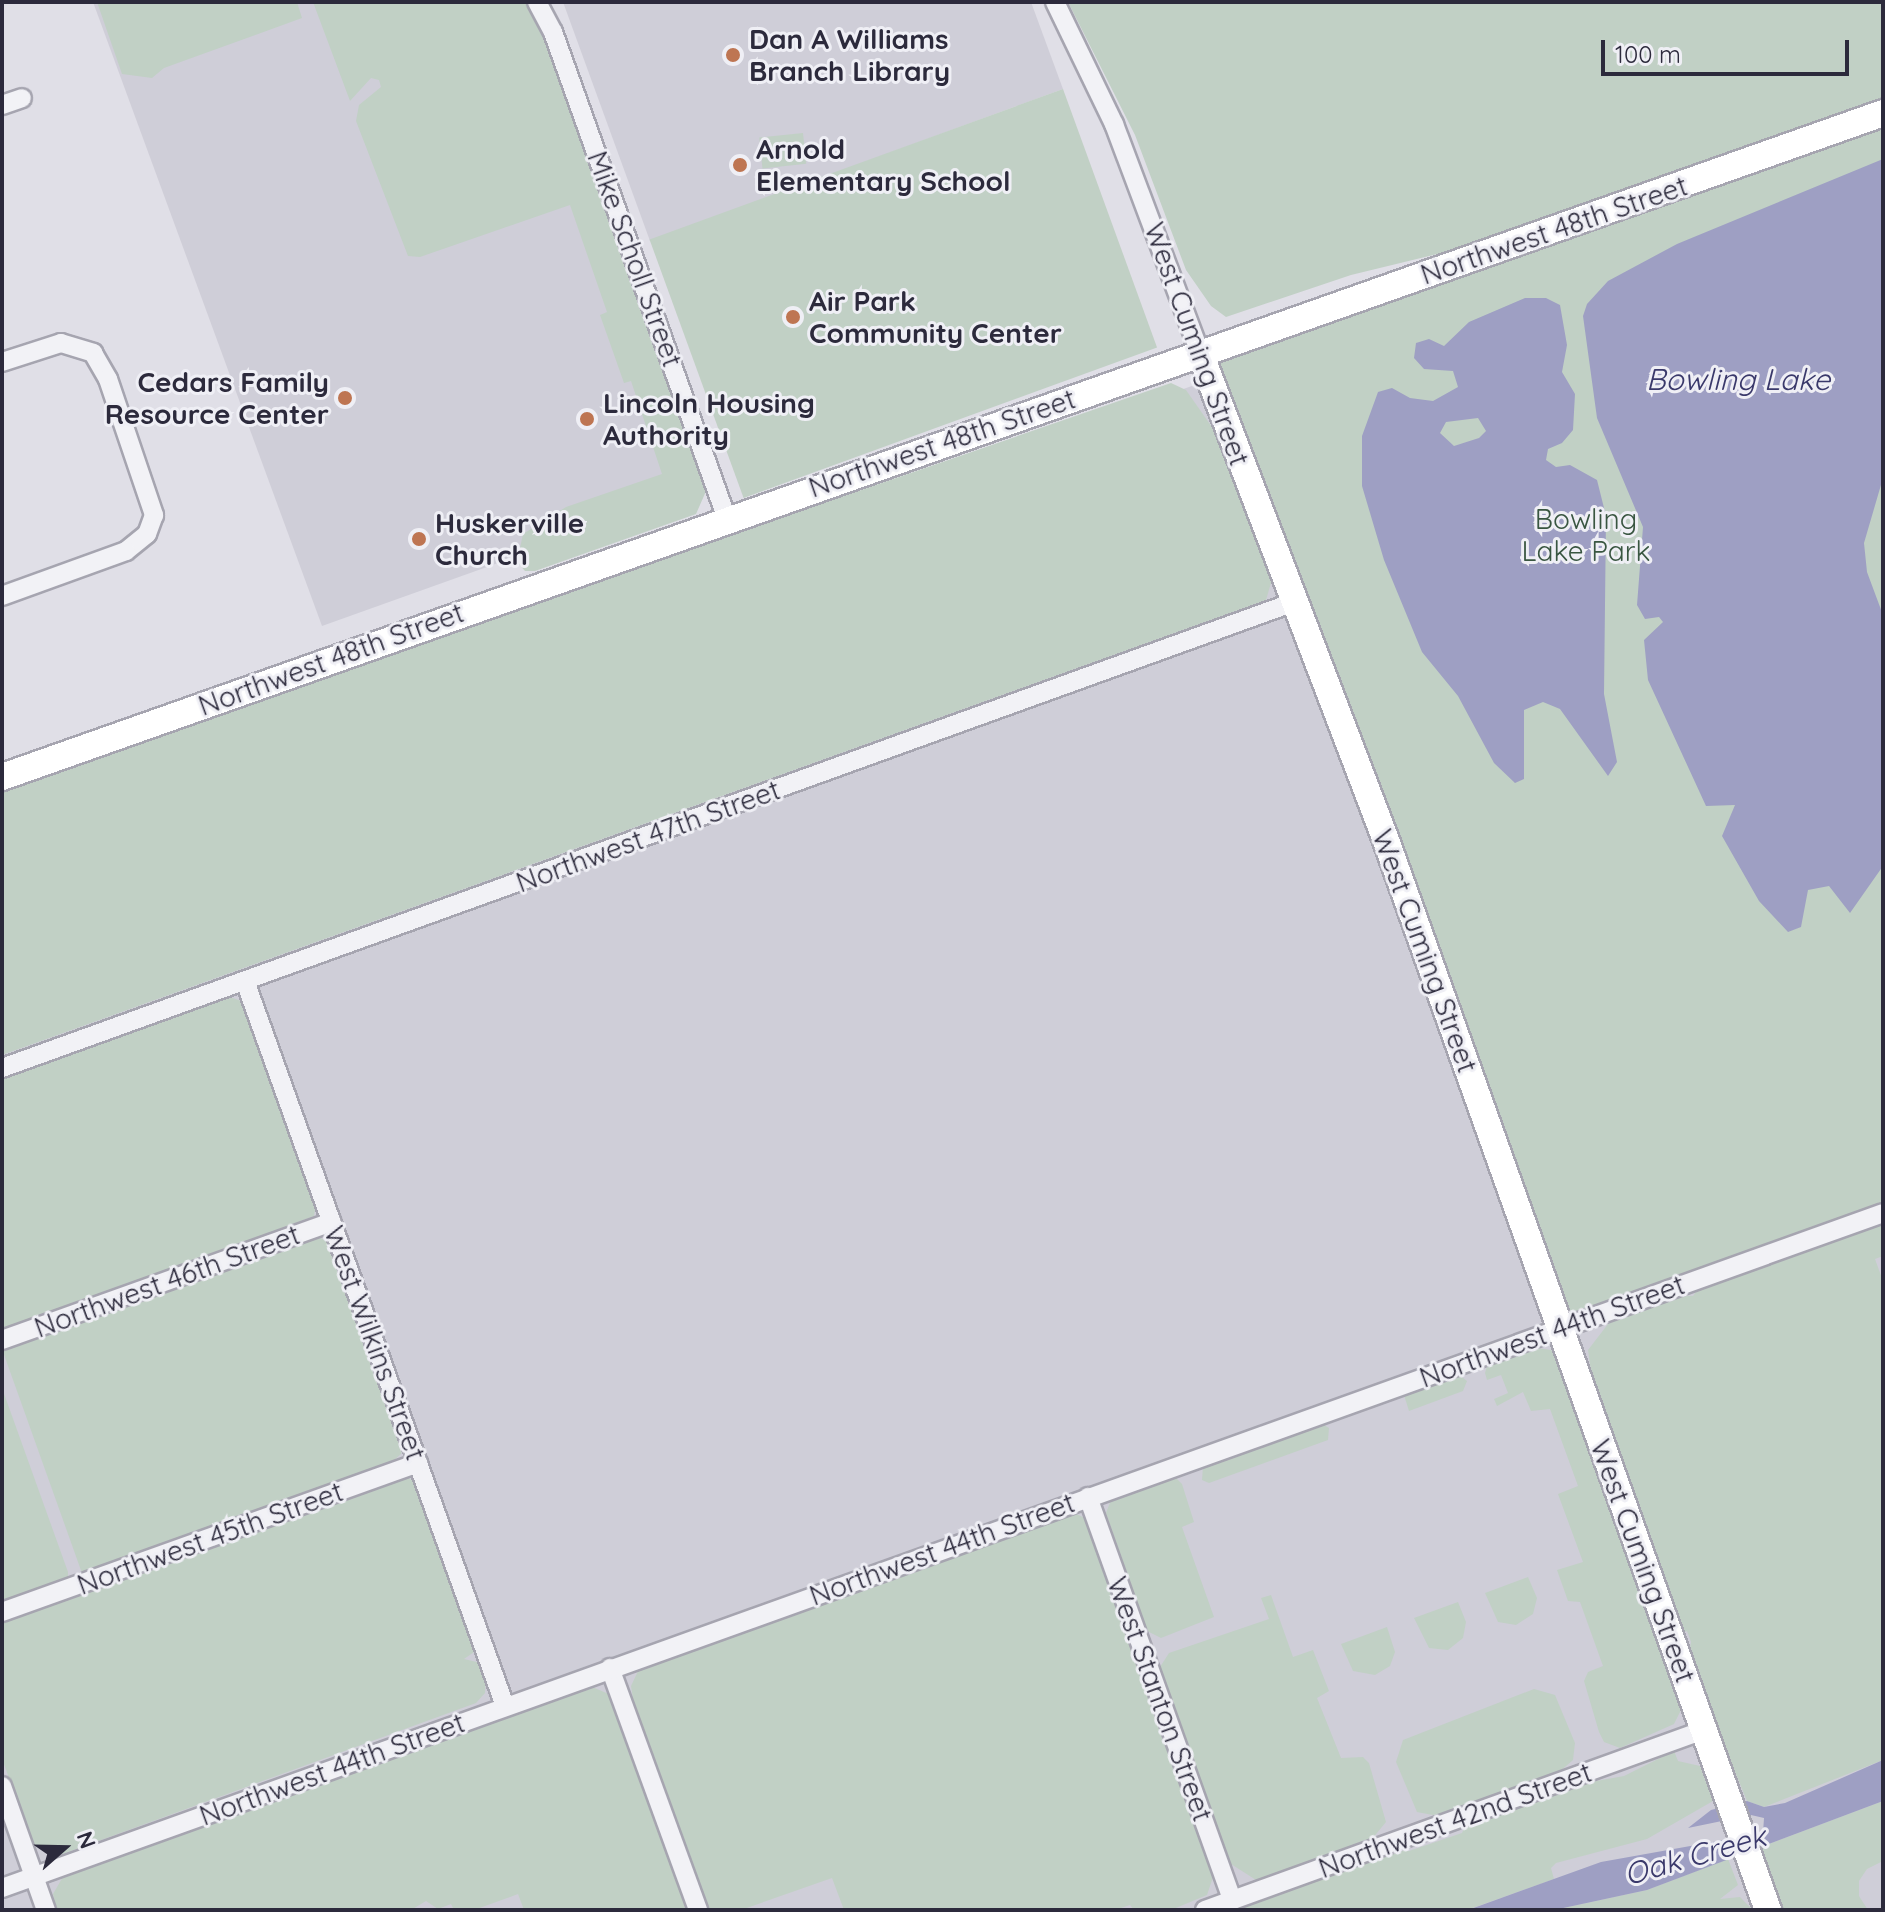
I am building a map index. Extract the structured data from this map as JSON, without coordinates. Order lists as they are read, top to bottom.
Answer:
{
  "streets": {
    "main road": ["Northwest 48th Street", "West Cuming Street"],
    "street": [
      "Mike Scholl Street",
      "Northwest 47th Street",
      "Northwest 46th Street",
      "Northwest 44th Street",
      "West Wilkins Street",
      "Northwest 45th Street",
      "West Stanton Street",
      "Northwest 42nd Street"
    ]
  },
  "crossings": [
    ["Northwest 48th Street", "Mike Scholl Street"],
    ["Northwest 48th Street", "West Cuming Street"],
    ["West Cuming Street", "Northwest 47th Street"],
    ["West Cuming Street", "Northwest 44th Street"],
    ["West Cuming Street", "Northwest 42nd Street"],
    ["Northwest 47th Street", "West Wilkins Street"],
    ["Northwest 46th Street", "West Wilkins Street"],
    ["Northwest 44th Street", "West Wilkins Street"],
    ["Northwest 44th Street", "West Stanton Street"],
    ["West Wilkins Street", "Northwest 45th Street"],
    ["West Stanton Street", "Northwest 42nd Street"]
  ],
  "water": ["Bowling Lake", "Oak Creek"],
  "parks": ["Bowling Lake Park"],
  "places": [
    "Dan A Williams Branch Library",
    "Arnold Elementary School",
    "Air Park Community Center",
    "Cedars Family Resource Center",
    "Lincoln Housing Authority",
    "Huskerville Church"
  ],
  "scale_bar": "100 m",
  "north": "right"
}
